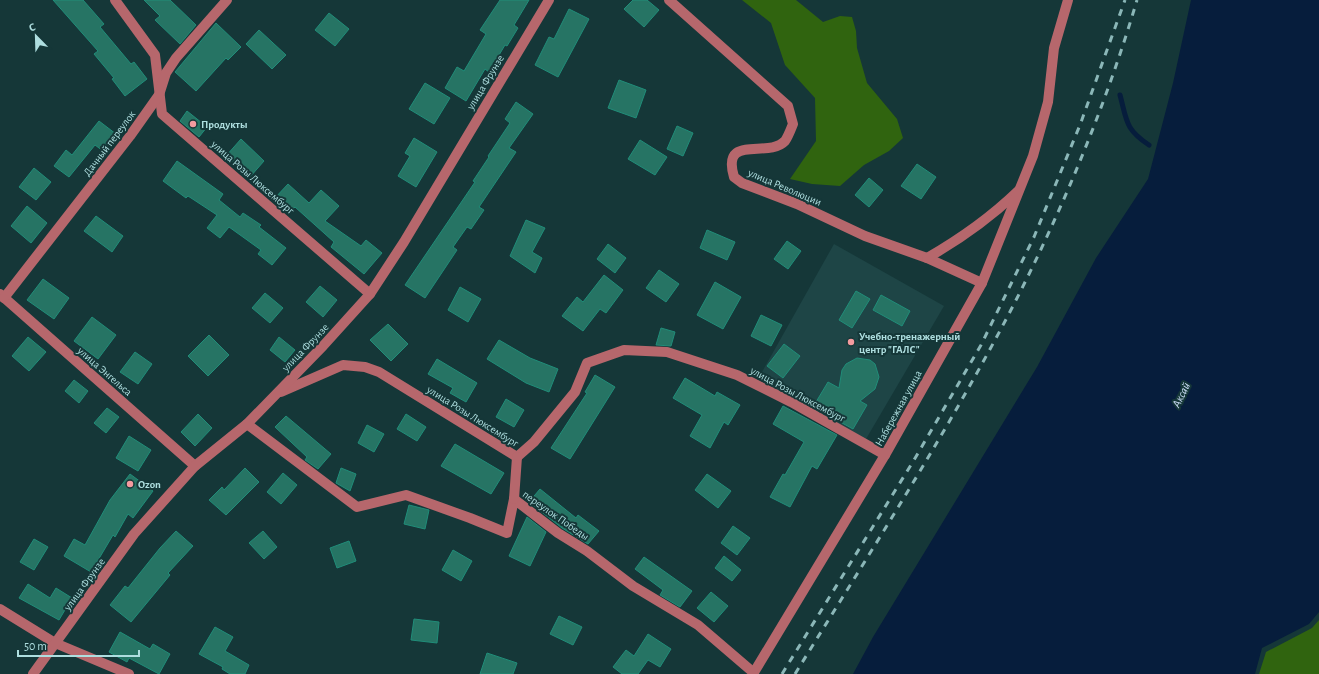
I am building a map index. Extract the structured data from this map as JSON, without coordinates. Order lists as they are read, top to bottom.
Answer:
{
  "streets": {
    "street": [
      "улица Фрунзе",
      "Дачный переулок",
      "улица Розы Люксембург",
      "улица Революции",
      "улица Энгельса",
      "Набережная улица",
      "переулок Победы"
    ]
  },
  "crossings": [
    ["улица Фрунзе", "улица Розы Люксембург"],
    ["улица Фрунзе", "улица Энгельса"],
    ["улица Фрунзе", "переулок Победы"],
    ["Дачный переулок", "улица Розы Люксембург"],
    ["Дачный переулок", "улица Энгельса"],
    ["улица Розы Люксембург", "Набережная улица"],
    ["улица Революции", "Набережная улица"],
    ["Набережная улица", "переулок Победы"]
  ],
  "water": ["Аксай"],
  "places": ["Продукты", "Учебно-тренажерный центр \"ГАЛС\"", "Ozon"],
  "scale_bar": "50 m",
  "north": "top left"
}
